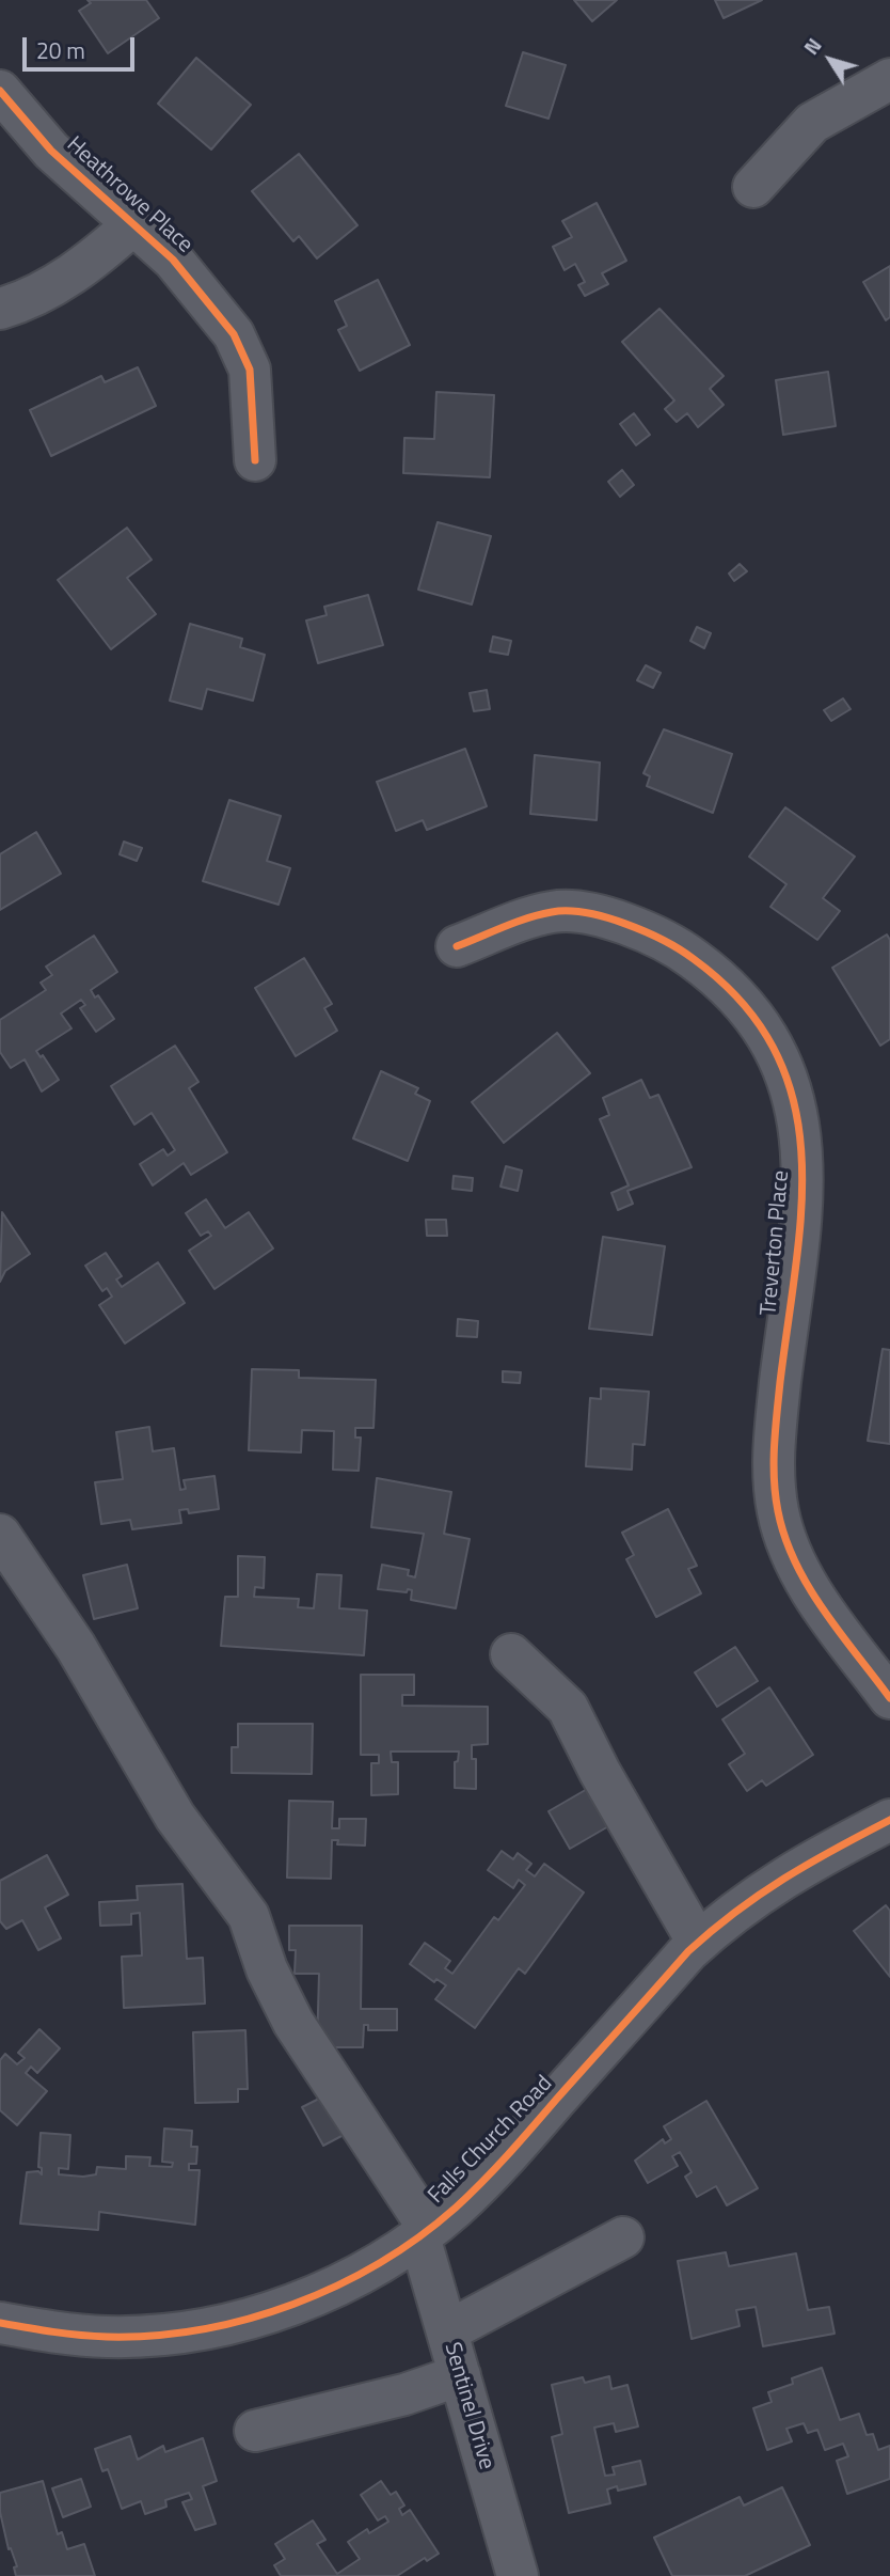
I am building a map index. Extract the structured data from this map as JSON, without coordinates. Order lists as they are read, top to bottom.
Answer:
{
  "streets": {
    "street": [
      "Heathrowe Place",
      "Treverton Place",
      "Falls Church Road",
      "Sentinel Drive"
    ]
  },
  "crossings": [
    ["Falls Church Road", "Sentinel Drive"]
  ],
  "scale_bar": "20 m",
  "north": "top left"
}
